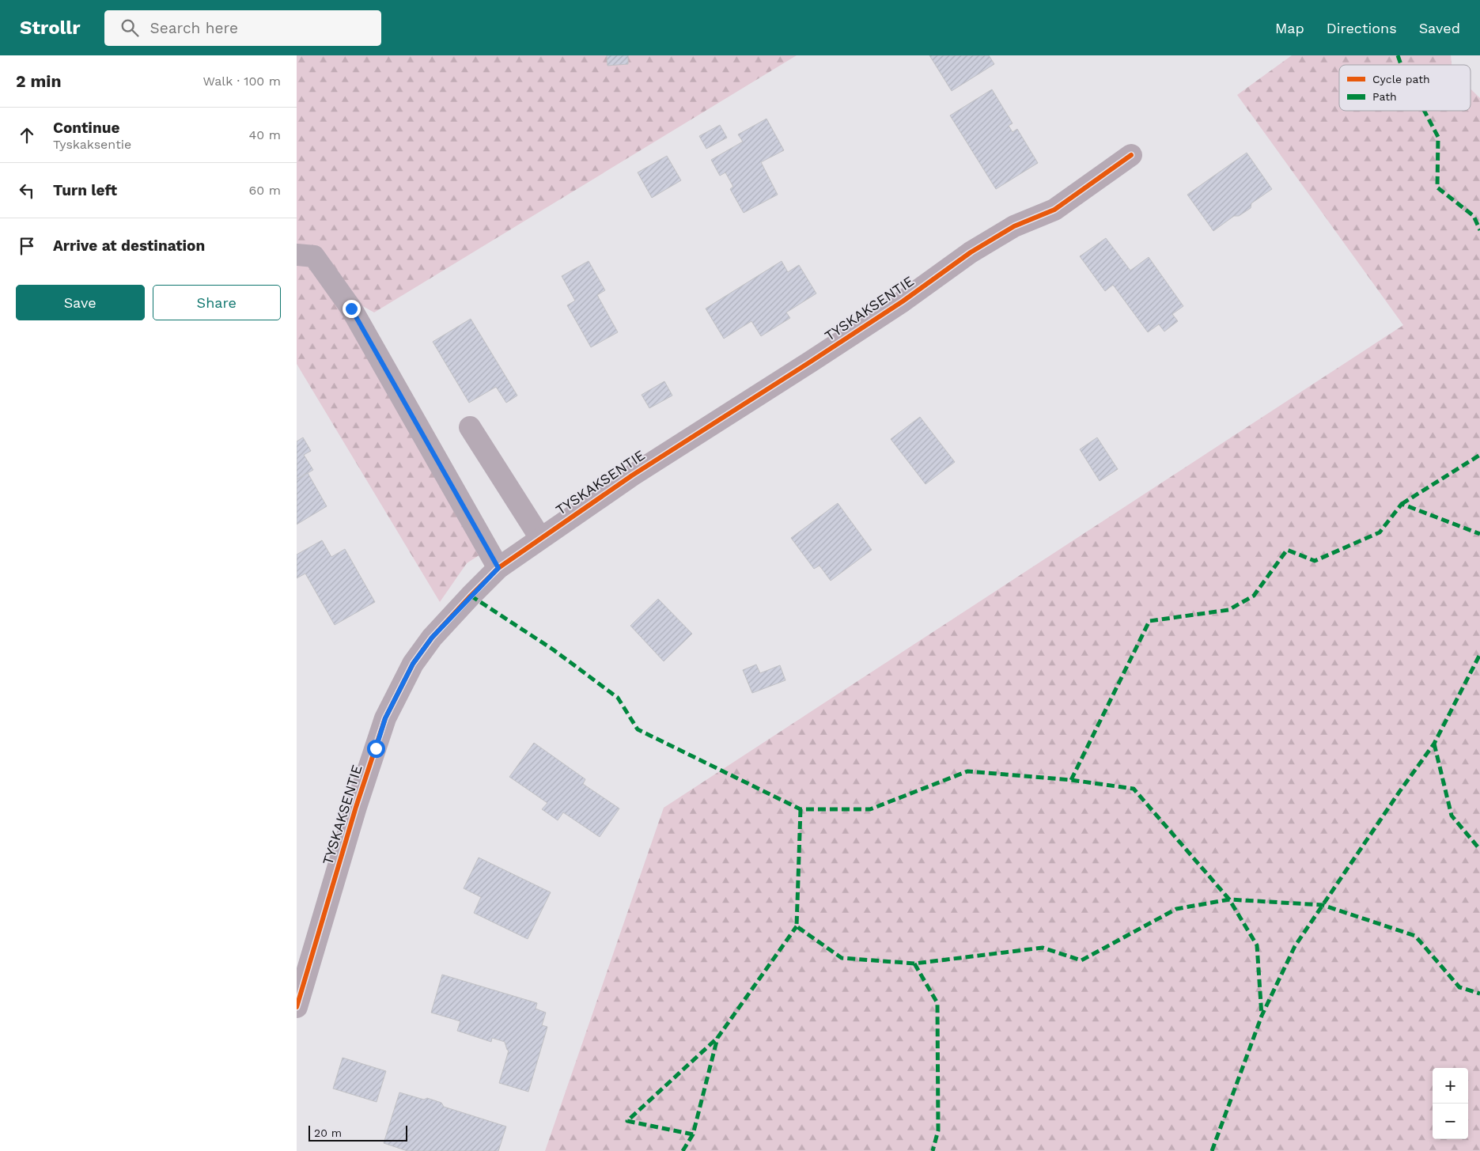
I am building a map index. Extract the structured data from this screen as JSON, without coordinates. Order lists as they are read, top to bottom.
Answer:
{
  "streets": {
    "street": ["TYSKAKSENTIE"]
  },
  "legend": ["Cycle path", "Path"],
  "scale_bar": "20 m",
  "page": {
    "header": "Strollr",
    "search": "Search here",
    "nav": ["Map", "Directions", "Saved"],
    "heading": ["2 min", "Walk · 100 m"],
    "list": [
      ["Continue", "Tyskaksentie", "40 m"],
      ["Turn left", "60 m"],
      "Arrive at destination"
    ],
    "buttons": ["Save", "Share"],
    "map_buttons": ["+", "−"],
    "scale": "20 m"
  }
}
